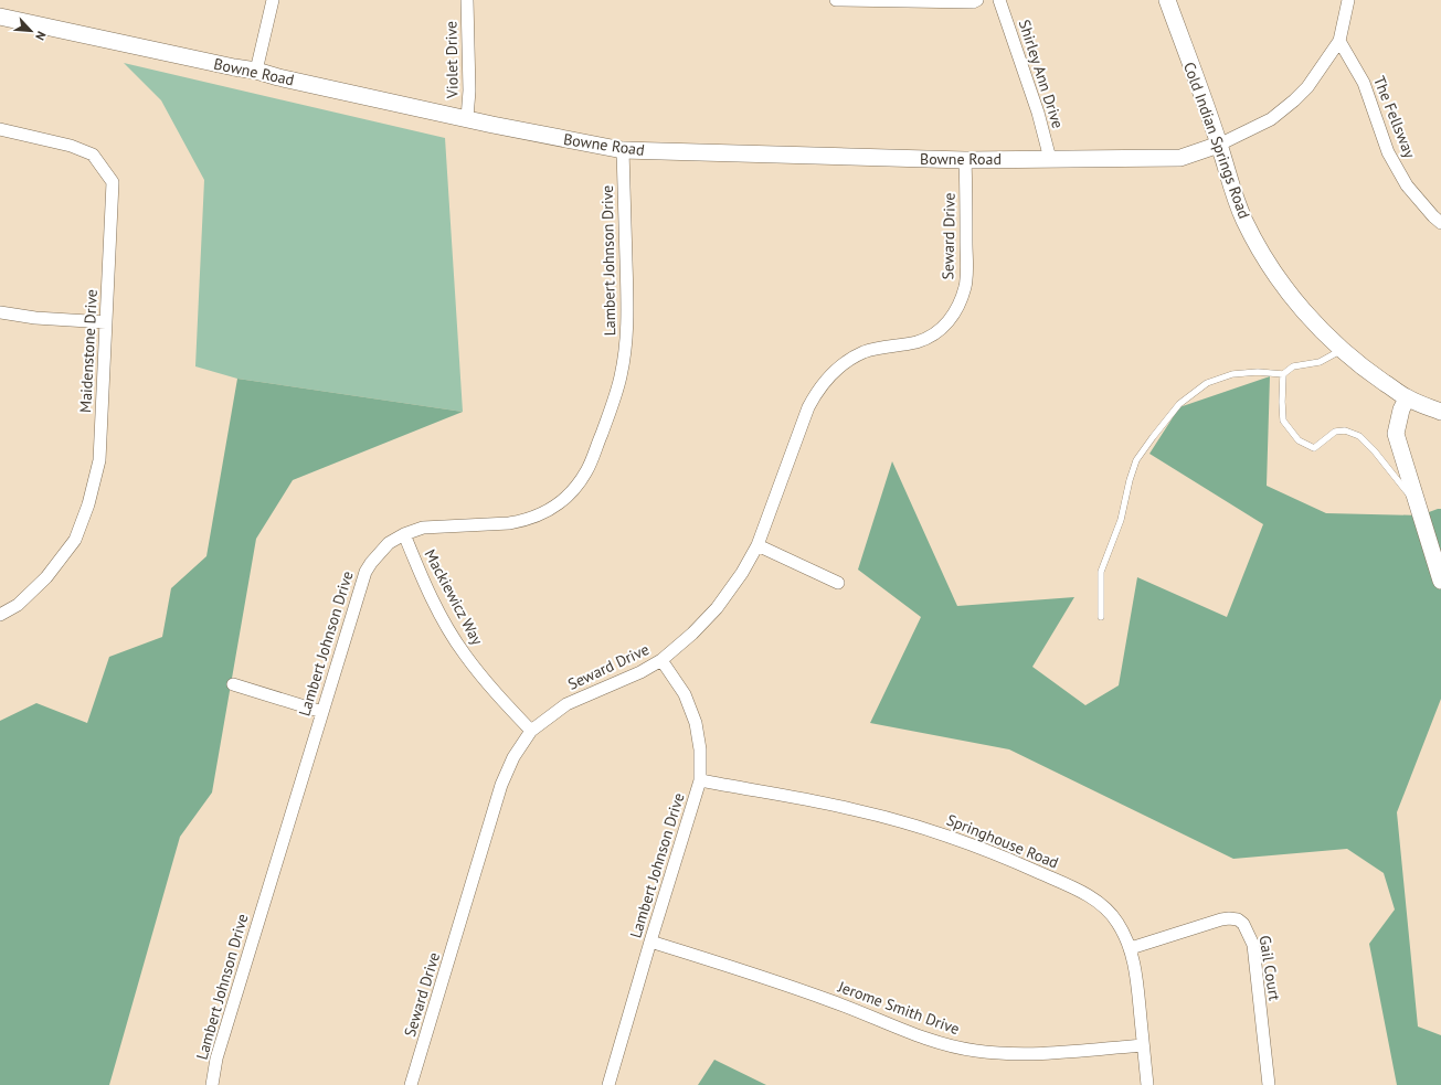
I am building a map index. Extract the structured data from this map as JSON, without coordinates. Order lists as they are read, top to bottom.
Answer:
{
  "streets": {
    "street": [
      "Violet Drive",
      "Bowne Road",
      "Shirley Ann Drive",
      "The Fellsway",
      "Cold Indian Springs Road",
      "Seward Drive",
      "Lambert Johnson Drive",
      "Maidenstone Drive",
      "Mackiewicz Way",
      "Springhouse Road",
      "Gail Court",
      "Jerome Smith Drive"
    ]
  },
  "crossings": [
    ["Violet Drive", "Bowne Road"],
    ["Bowne Road", "Shirley Ann Drive"],
    ["Bowne Road", "Cold Indian Springs Road"],
    ["Bowne Road", "Seward Drive"],
    ["Bowne Road", "Lambert Johnson Drive"],
    ["Seward Drive", "Lambert Johnson Drive"],
    ["Seward Drive", "Mackiewicz Way"],
    ["Lambert Johnson Drive", "Mackiewicz Way"],
    ["Lambert Johnson Drive", "Springhouse Road"],
    ["Lambert Johnson Drive", "Jerome Smith Drive"],
    ["Springhouse Road", "Gail Court"],
    ["Springhouse Road", "Jerome Smith Drive"]
  ],
  "north": "bottom right"
}
